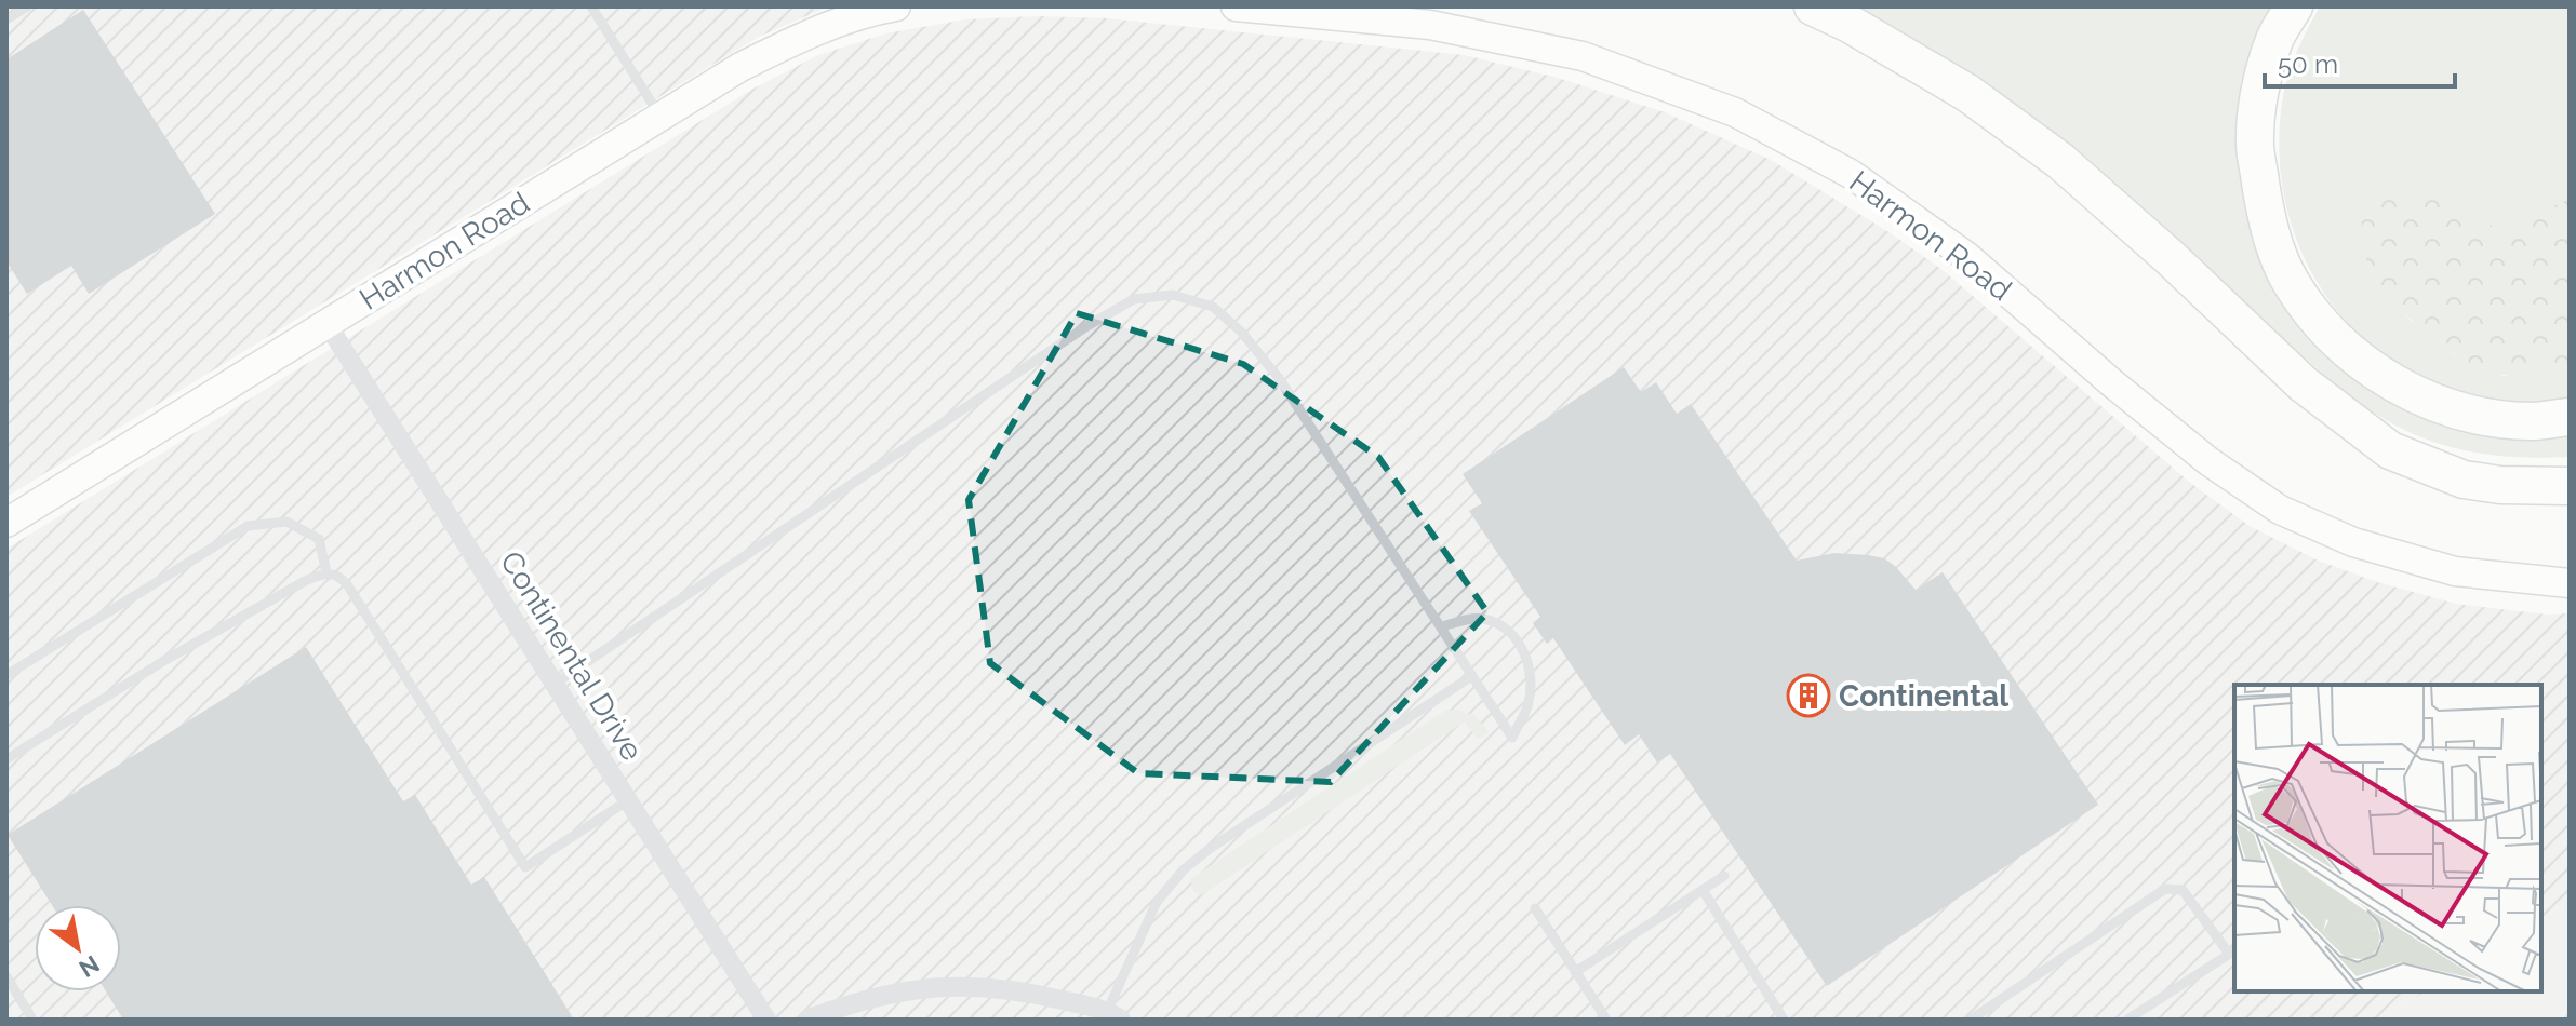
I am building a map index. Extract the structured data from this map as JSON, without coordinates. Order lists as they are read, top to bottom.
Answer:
{
  "streets": {
    "street": ["Harmon Road", "Continental Drive"]
  },
  "crossings": [
    ["Harmon Road", "Continental Drive"]
  ],
  "places": {
    "building": ["Continental"]
  },
  "scale_bar": "50 m",
  "north": "bottom right"
}
